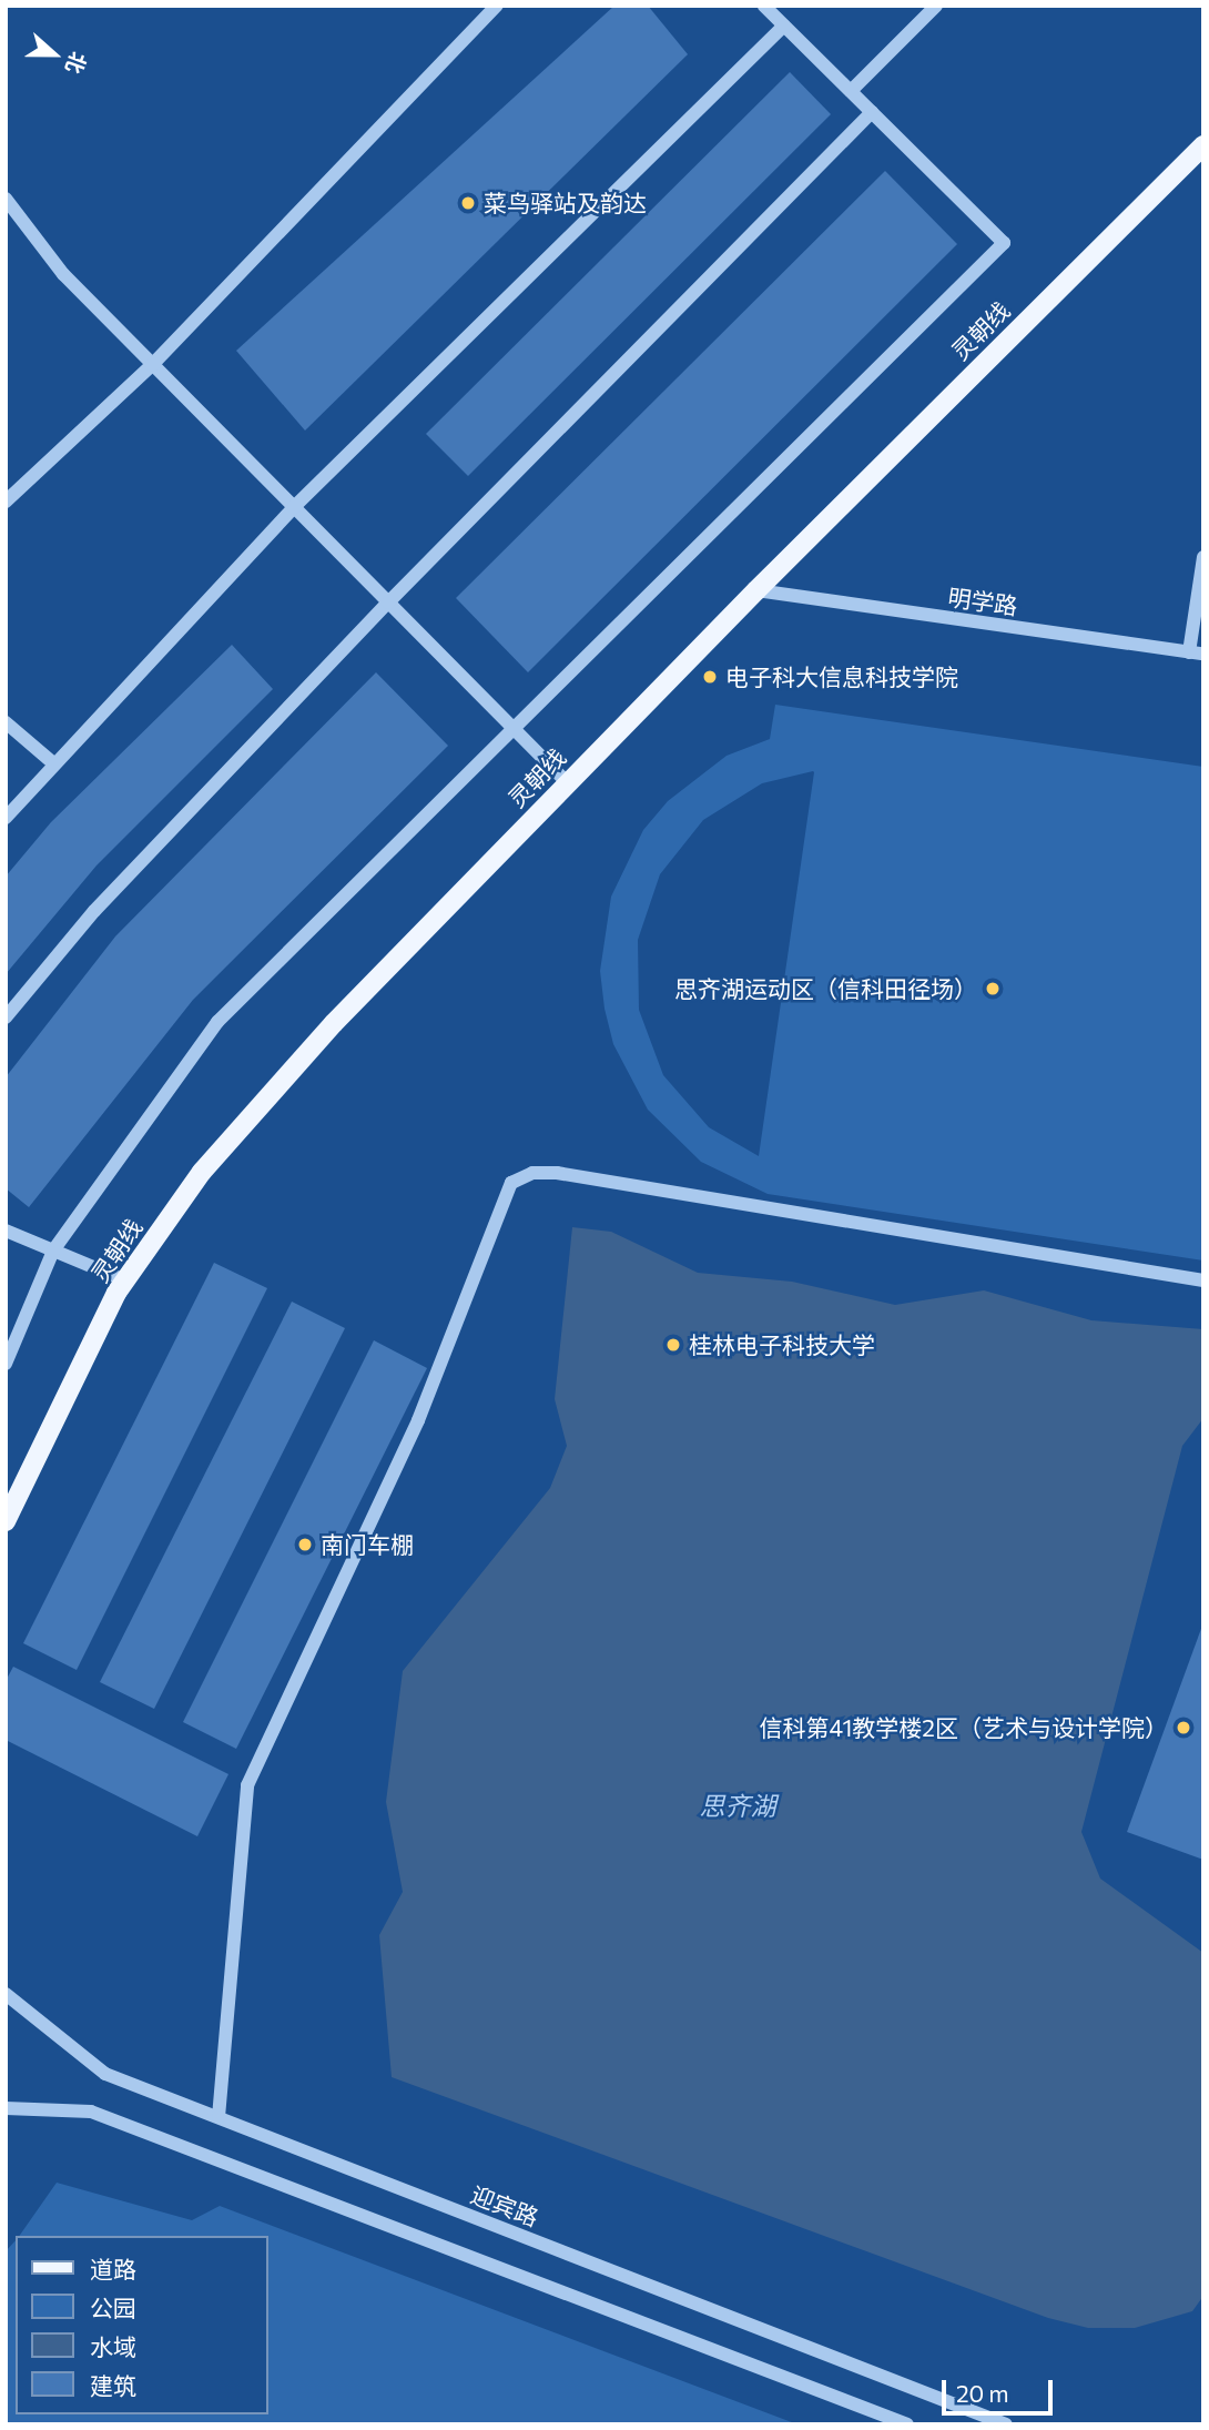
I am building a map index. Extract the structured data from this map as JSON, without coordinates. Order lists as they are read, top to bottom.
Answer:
{
  "streets": {
    "main road": ["灵朝线"],
    "street": ["明学路", "迎宾路"]
  },
  "crossings": [
    ["灵朝线", "明学路"]
  ],
  "water": ["思齐湖"],
  "places": [
    "菜鸟驿站及韵达",
    "电子科大信息科技学院",
    "思齐湖运动区（信科田径场）",
    "桂林电子科技大学",
    "南门车棚",
    "信科第41教学楼2区（艺术与设计学院）"
  ],
  "legend": [
    "道路",
    "公园",
    "水域",
    "建筑"
  ],
  "scale_bar": "20 m",
  "north": "right"
}
